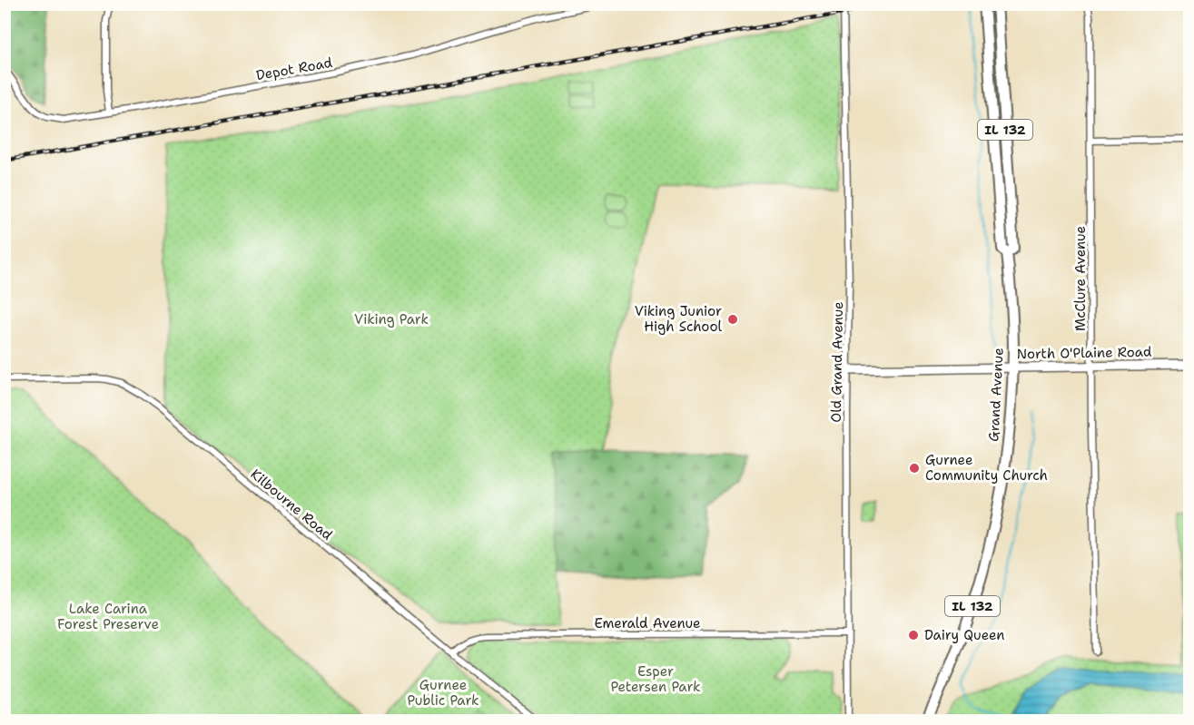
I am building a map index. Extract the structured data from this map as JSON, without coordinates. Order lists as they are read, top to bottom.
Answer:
{
  "streets": {
    "main road": ["IL 132", "Grand Avenue"],
    "street": [
      "Depot Road",
      "McClure Avenue",
      "North O'Plaine Road",
      "Old Grand Avenue",
      "Kilbourne Road",
      "Emerald Avenue"
    ]
  },
  "crossings": [
    ["McClure Avenue", "North O'Plaine Road"],
    ["North O'Plaine Road", "Old Grand Avenue"],
    ["North O'Plaine Road", "Grand Avenue"],
    ["Old Grand Avenue", "Emerald Avenue"],
    ["Kilbourne Road", "Emerald Avenue"]
  ],
  "parks": [
    "Viking Park",
    "Lake Carina Forest Preserve",
    "Esper Petersen Park",
    "Gurnee Public Park"
  ],
  "places": ["Viking Junior High School", "Gurnee Community Church", "Dairy Queen"]
}
